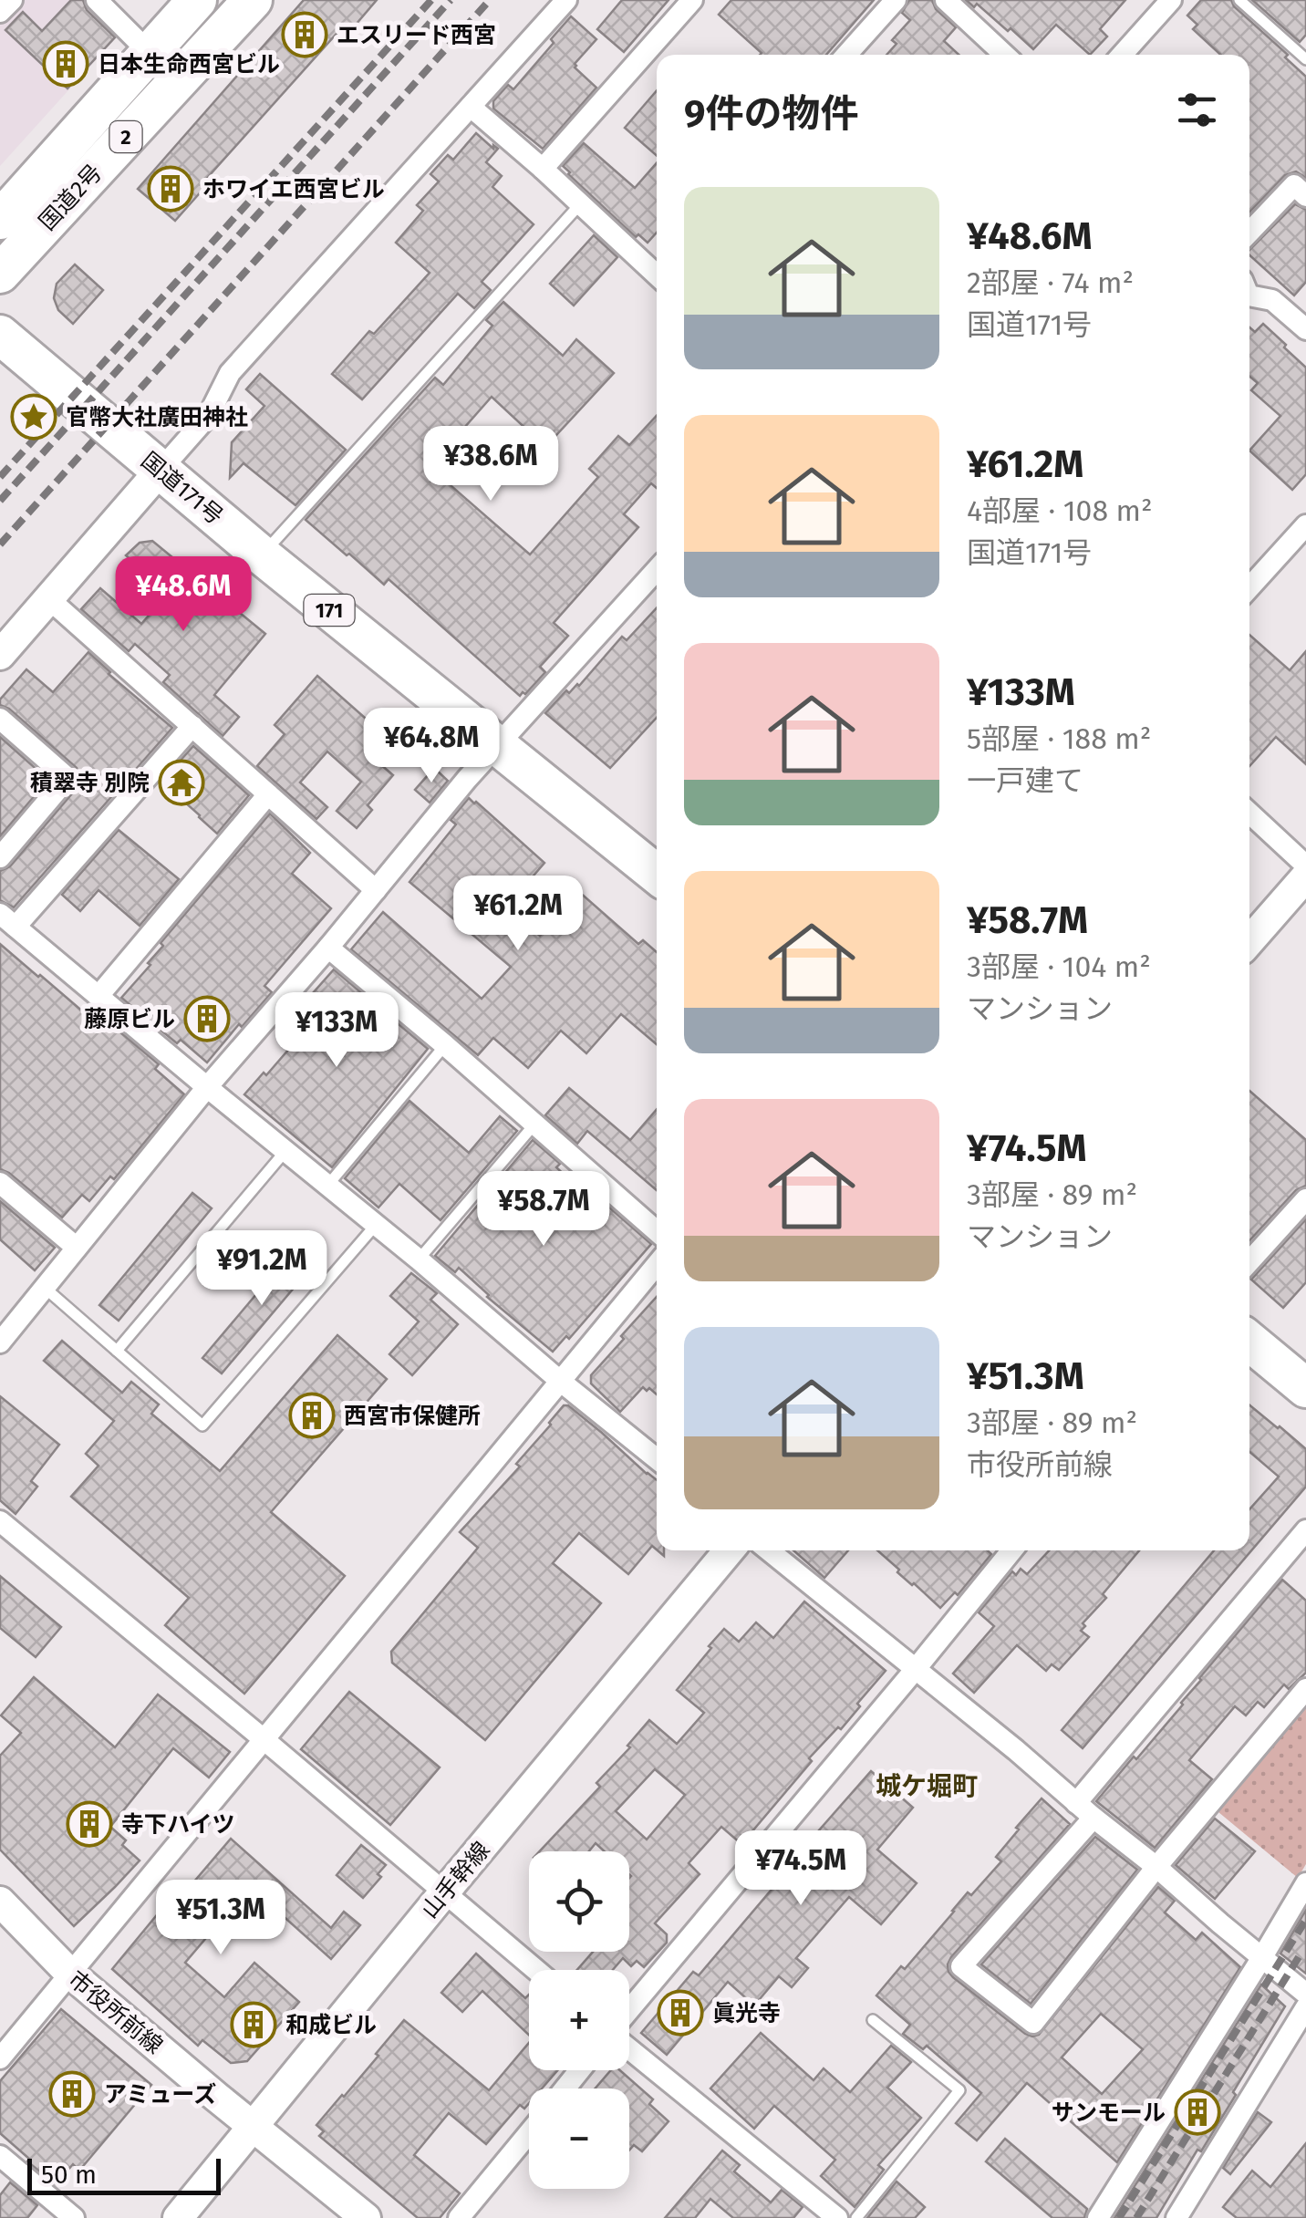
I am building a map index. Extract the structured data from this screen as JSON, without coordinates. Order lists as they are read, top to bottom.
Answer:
{
  "streets": {
    "highway": [
      "2",
      "国道2号",
      "国道171号",
      "171"
    ],
    "street": ["山手幹線", "市役所前線"]
  },
  "crossings": [
    ["山手幹線", "市役所前線"]
  ],
  "districts": ["城ケ堀町"],
  "places": {
    "building": [
      "エスリード西宮",
      "日本生命西宮ビル",
      "ホワイエ西宮ビル",
      "藤原ビル",
      "西宮市保健所",
      "寺下ハイツ",
      "眞光寺",
      "和成ビル",
      "アミューズ",
      "サンモール"
    ],
    "place": ["官幣大社廣田神社"],
    "temple": ["積翠寺 別院"]
  },
  "scale_bar": "50 m",
  "page": {
    "heading": "9件の物件",
    "list": [
      {
        "name": "¥48.6M",
        "note": "2部屋 · 74 m² · 国道171号"
      },
      {
        "name": "¥61.2M",
        "note": "4部屋 · 108 m² · 国道171号"
      },
      {
        "name": "¥133M",
        "note": "5部屋 · 188 m² · 一戸建て"
      },
      {
        "name": "¥58.7M",
        "note": "3部屋 · 104 m² · マンション"
      },
      {
        "name": "¥74.5M",
        "note": "3部屋 · 89 m² · マンション"
      },
      {
        "name": "¥51.3M",
        "note": "3部屋 · 89 m² · 市役所前線"
      }
    ],
    "price": [
      "¥38.6M",
      "¥48.6M",
      "¥64.8M",
      "¥61.2M",
      "¥133M",
      "¥58.7M",
      "¥91.2M",
      "¥74.5M",
      "¥51.3M"
    ],
    "map_buttons": ["+", "−"],
    "scale": "50 m"
  }
}
